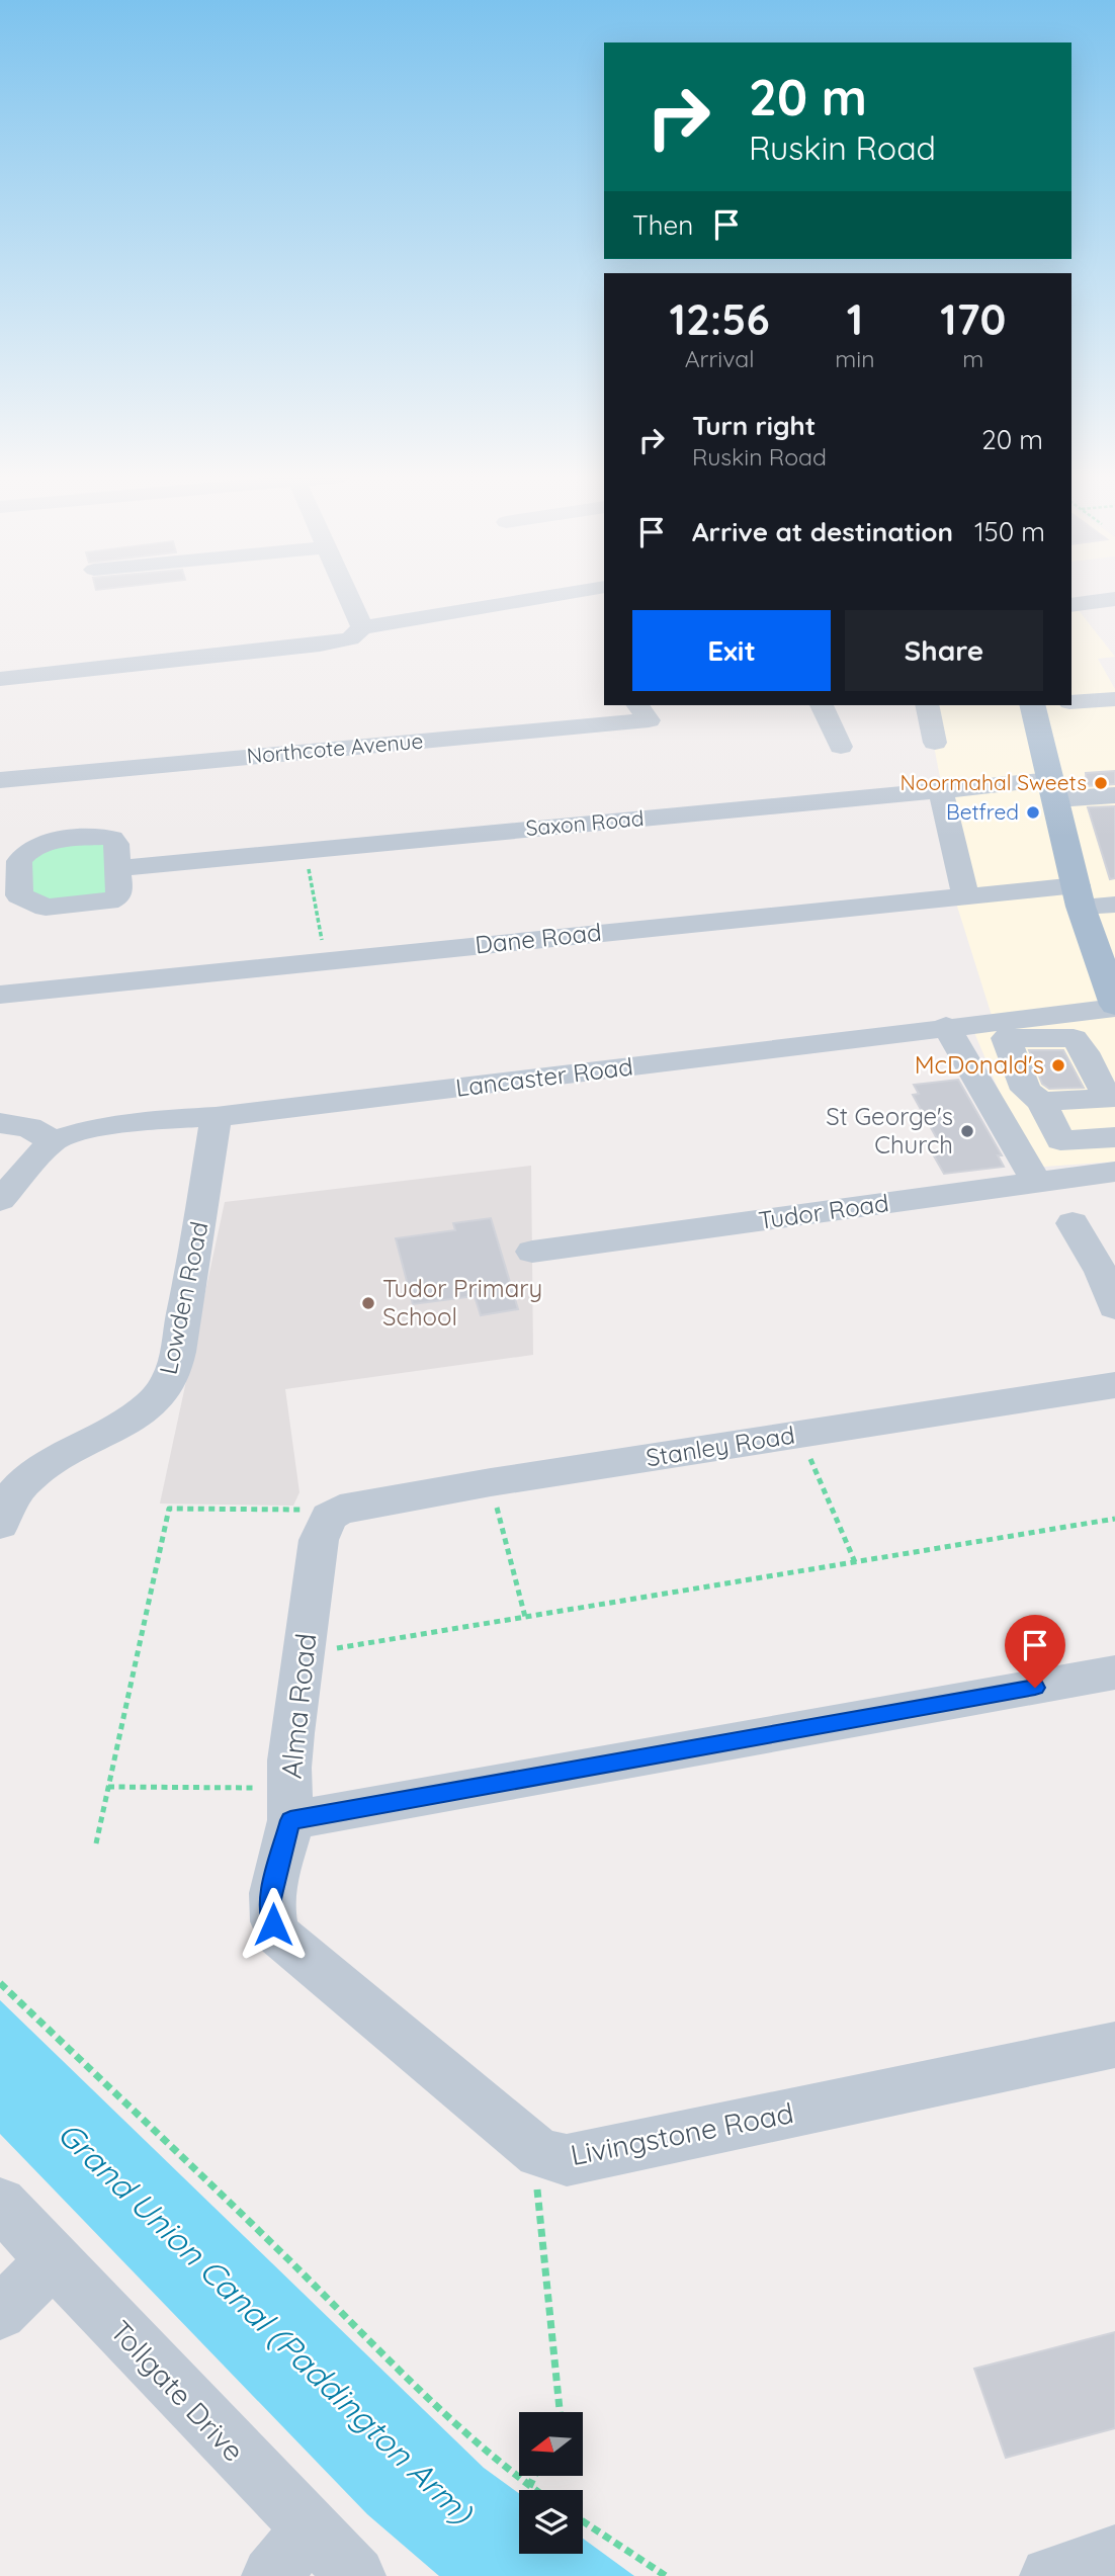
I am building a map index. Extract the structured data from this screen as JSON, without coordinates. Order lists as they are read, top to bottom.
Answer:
{
  "streets": {
    "street": [
      "Northcote Avenue",
      "Saxon Road",
      "Dane Road",
      "Lancaster Road",
      "Tudor Road",
      "Lowden Road",
      "Stanley Road",
      "Alma Road",
      "Livingstone Road",
      "Tollgate Drive"
    ]
  },
  "crossings": [
    ["Lancaster Road", "Lowden Road"],
    ["Stanley Road", "Alma Road"],
    ["Alma Road", "Livingstone Road"]
  ],
  "water": ["Grand Union Canal (Paddington Arm)"],
  "places": [
    "Noormahal Sweets",
    "Betfred",
    "McDonald's",
    "St George's Church",
    "Tudor Primary School"
  ],
  "north": "left",
  "page": {
    "turn": ["20 m", "Ruskin Road"],
    "then": "Then",
    "eta": [
      "12:56",
      "Arrival",
      "1",
      "min",
      "170",
      "m"
    ],
    "list": [
      {
        "name": "Turn right",
        "note": "Ruskin Road",
        "value": "20 m"
      },
      {
        "name": "Arrive at destination",
        "value": "150 m"
      }
    ],
    "buttons": ["Exit", "Share"]
  }
}
